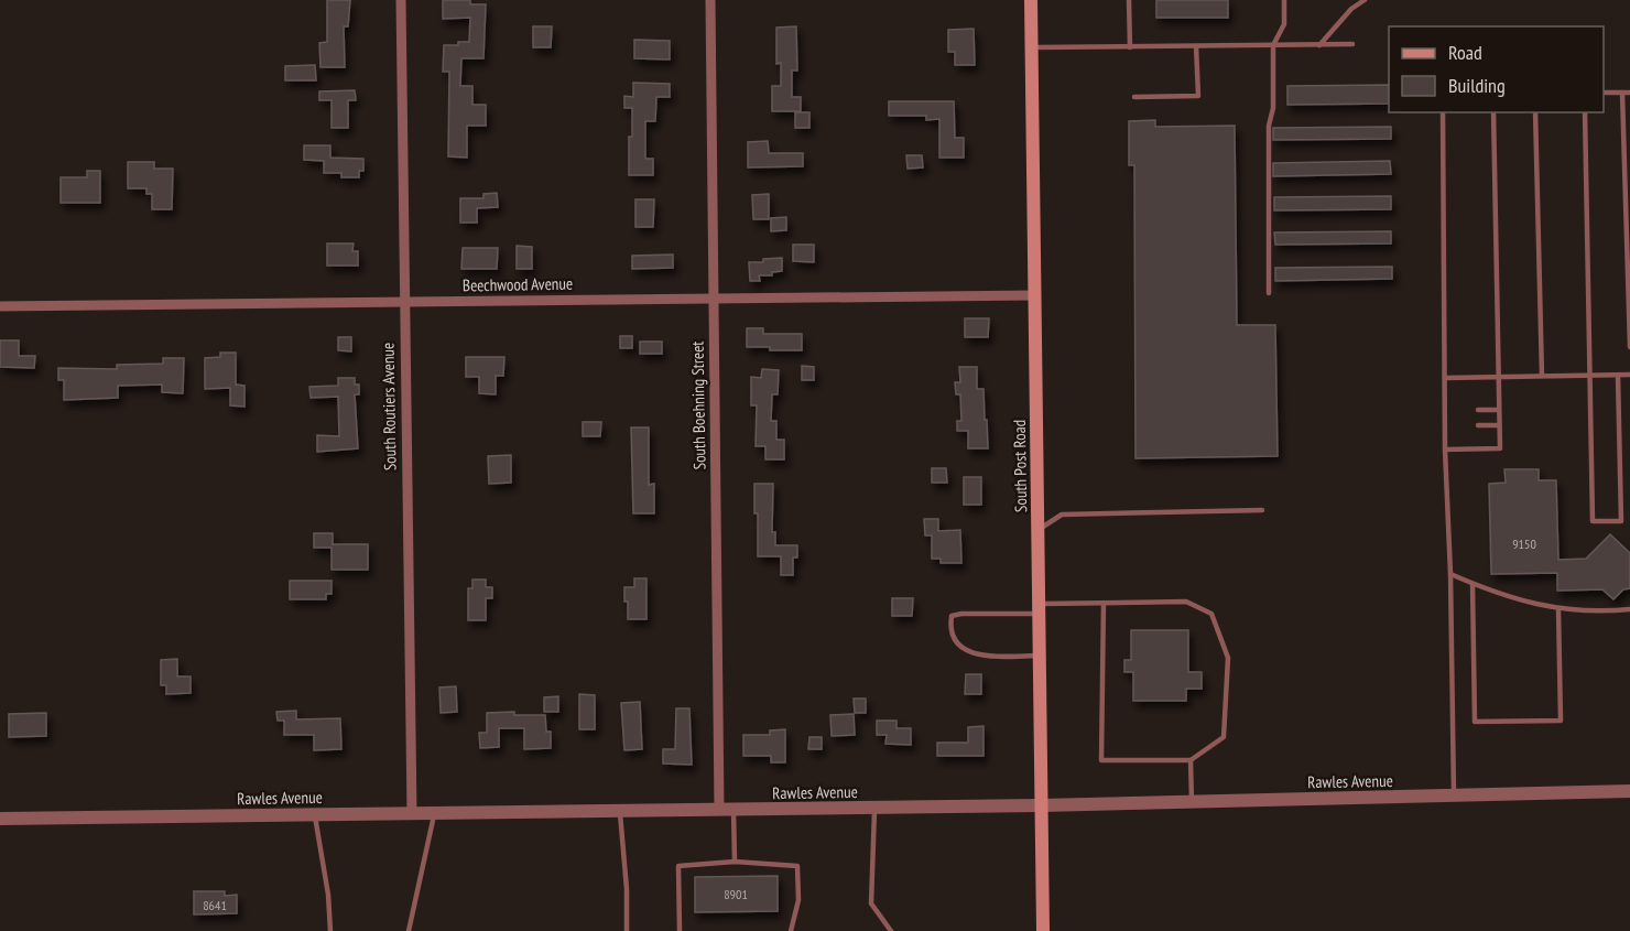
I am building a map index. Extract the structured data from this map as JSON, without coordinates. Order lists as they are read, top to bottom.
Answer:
{
  "streets": {
    "main road": ["South Post Road"],
    "street": [
      "Beechwood Avenue",
      "South Boehning Street",
      "South Routiers Avenue",
      "Rawles Avenue"
    ]
  },
  "crossings": [
    ["Beechwood Avenue", "South Boehning Street"],
    ["Beechwood Avenue", "South Routiers Avenue"],
    ["Beechwood Avenue", "South Post Road"],
    ["South Boehning Street", "Rawles Avenue"],
    ["South Routiers Avenue", "Rawles Avenue"],
    ["South Post Road", "Rawles Avenue"]
  ],
  "house_numbers": ["9150", "8901", "8641"],
  "legend": ["Road", "Building"]
}
